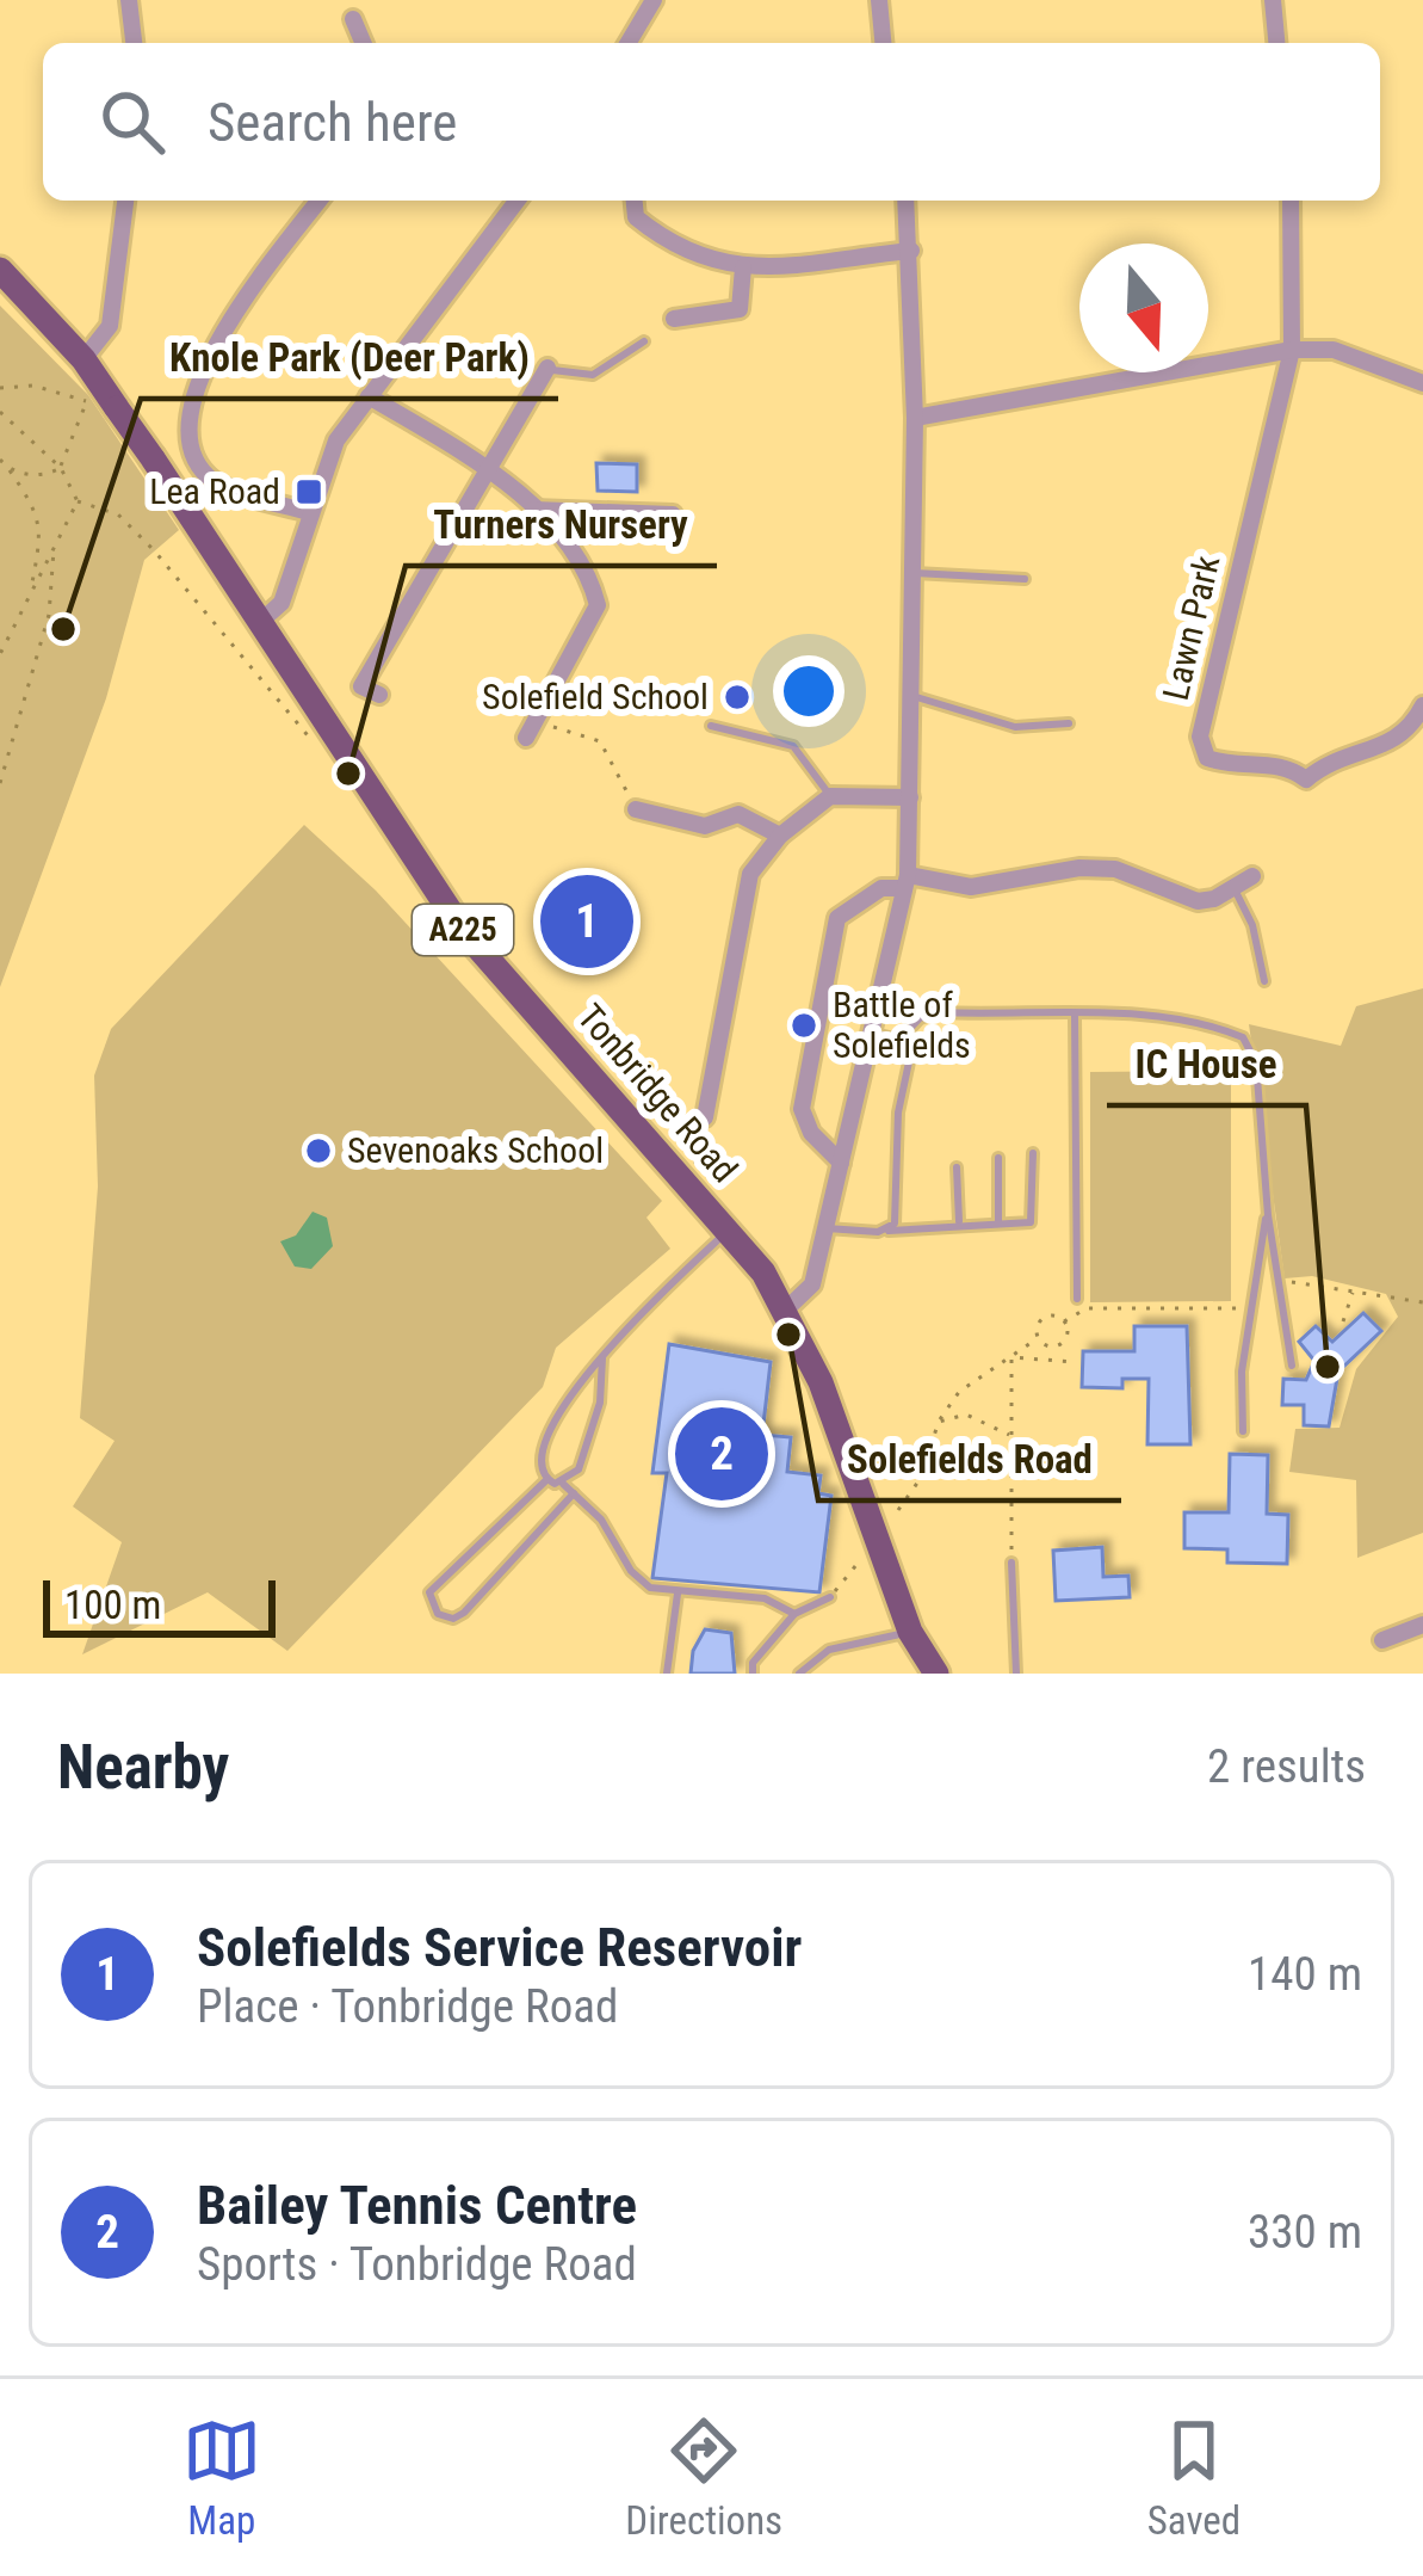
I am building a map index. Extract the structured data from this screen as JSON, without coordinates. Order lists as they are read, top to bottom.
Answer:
{
  "streets": {
    "main road": ["A225", "Tonbridge Road"],
    "street": ["Lawn Park"]
  },
  "crossings": [
    ["A225", "Tonbridge Road"]
  ],
  "places": {
    "transit": ["Lea Road"],
    "other": [
      "Knole Park (Deer Park)",
      "Solefield School",
      "Turners Nursery",
      "Battle of Solefields",
      "Sevenoaks School",
      "Solefields Road",
      "IC House"
    ]
  },
  "scale_bar": "100 m",
  "north": "bottom",
  "page": {
    "search": "Search here",
    "pins": ["1", "2"],
    "scale": "100 m",
    "heading": ["Nearby", "2 results"],
    "list": [
      {
        "mark": "1",
        "name": "Solefields Service Reservoir",
        "note": "Place · Tonbridge Road",
        "value": "140 m"
      },
      {
        "mark": "2",
        "name": "Bailey Tennis Centre",
        "note": "Sports · Tonbridge Road",
        "value": "330 m"
      }
    ],
    "nav": ["Map", "Directions", "Saved"]
  }
}
